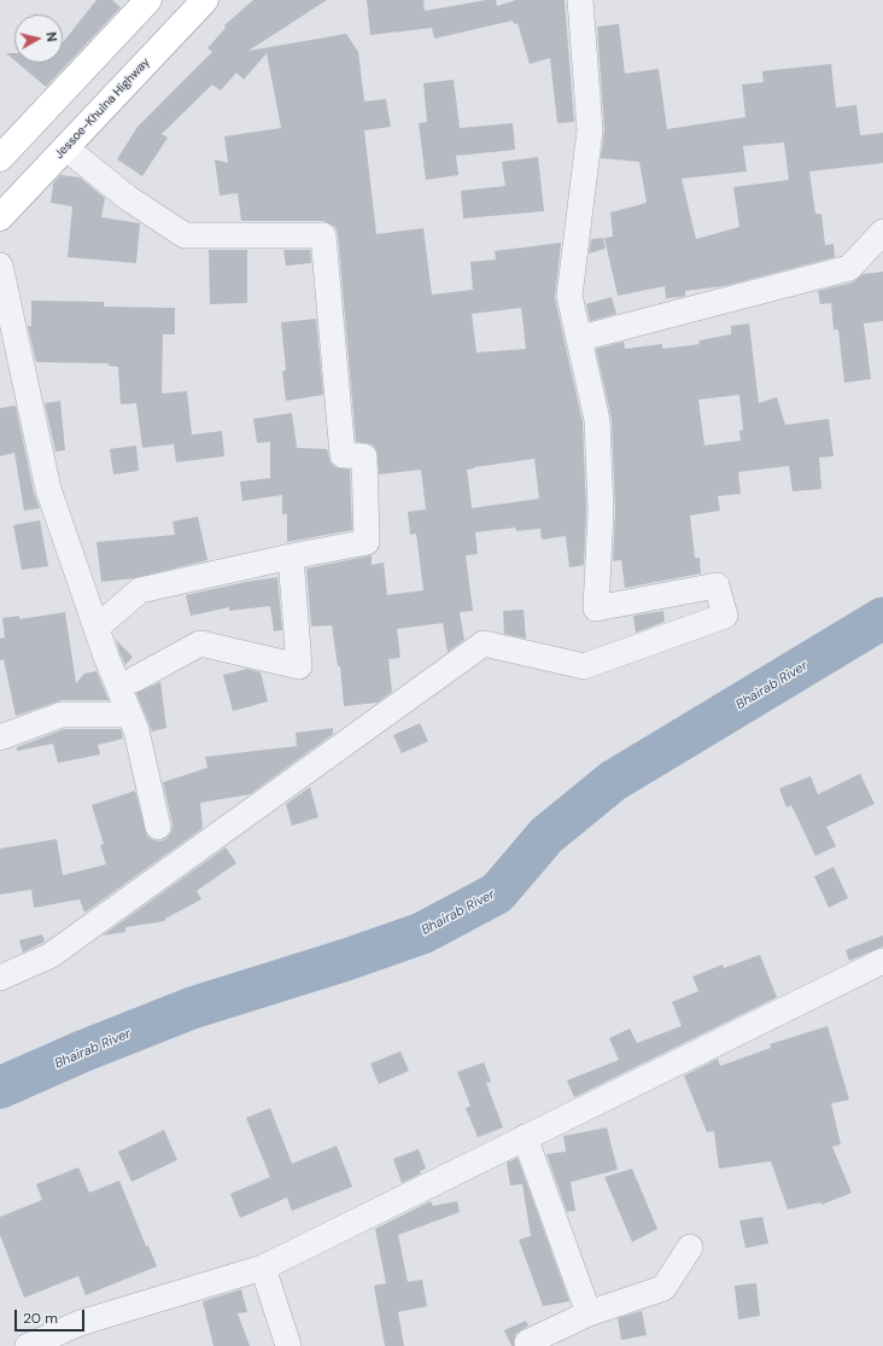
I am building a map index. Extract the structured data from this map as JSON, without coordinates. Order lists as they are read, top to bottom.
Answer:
{
  "streets": {
    "highway": ["Jessoe-Khulna Highway"]
  },
  "water": ["Bhairab River"],
  "scale_bar": "20 m",
  "north": "right"
}
